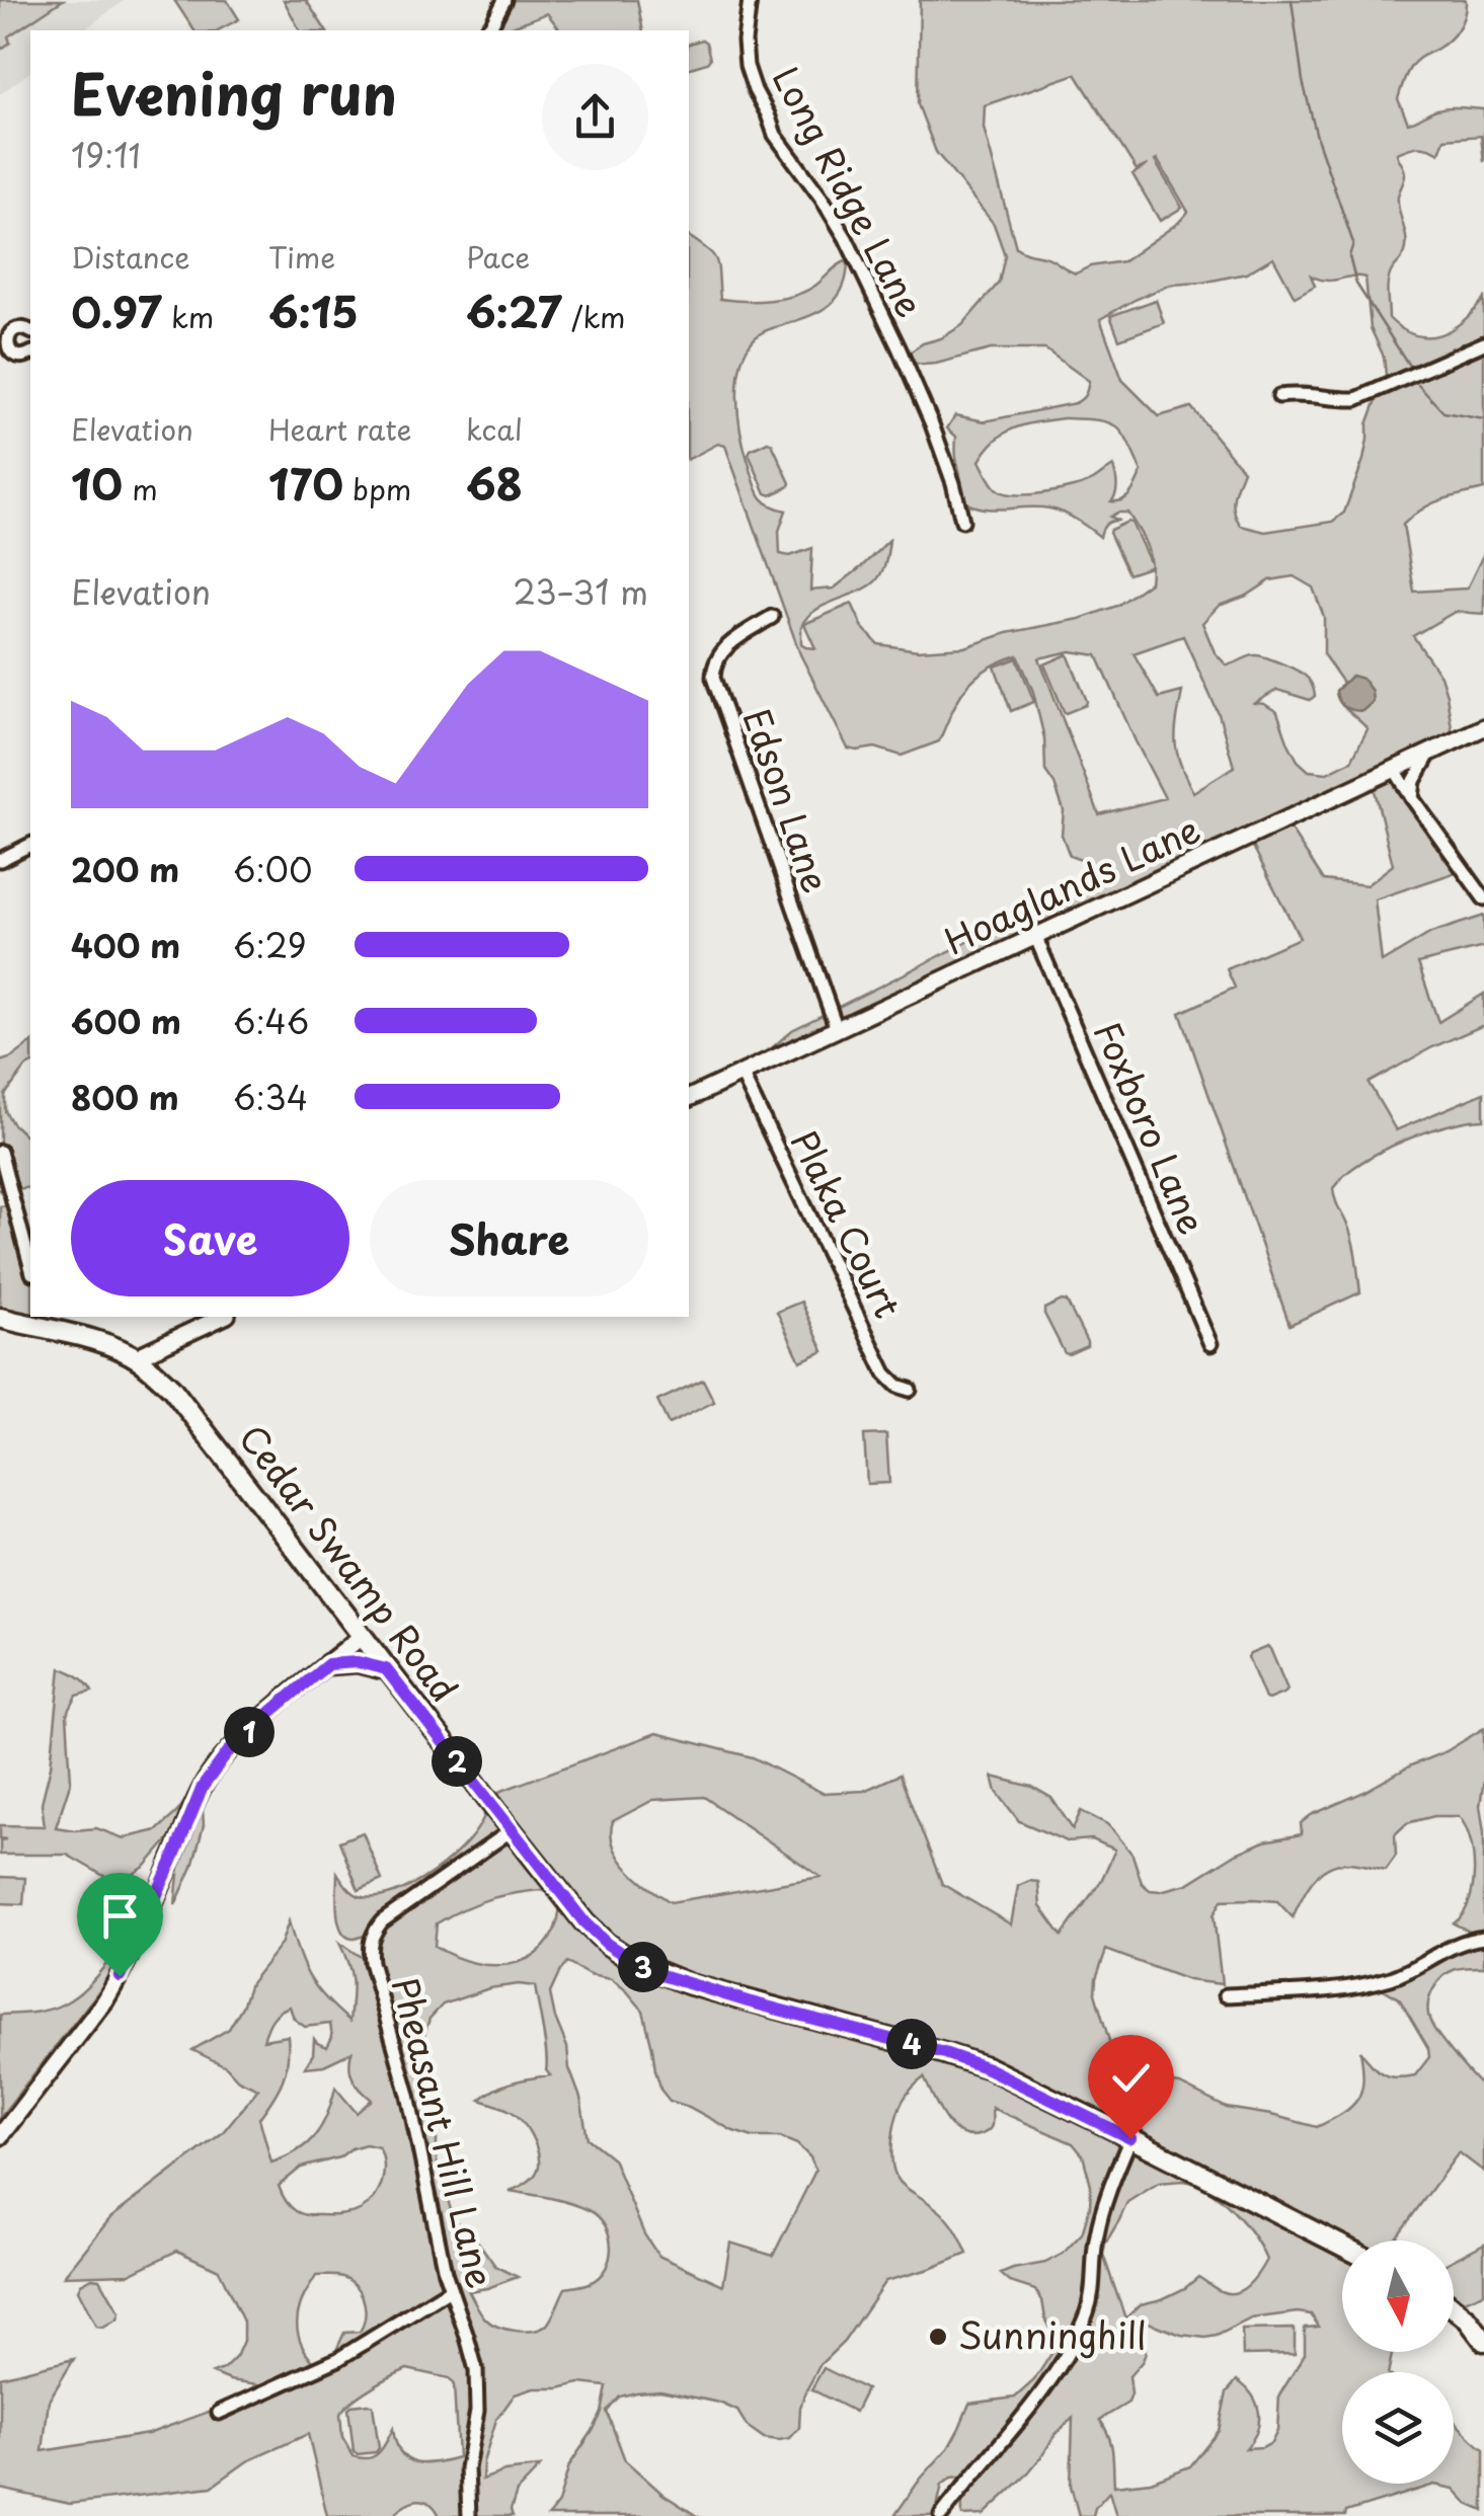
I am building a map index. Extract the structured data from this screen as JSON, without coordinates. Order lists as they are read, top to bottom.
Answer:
{
  "streets": {
    "main road": ["Cedar Swamp Road"],
    "street": [
      "Long Ridge Lane",
      "Edson Lane",
      "Hoaglands Lane",
      "Foxboro Lane",
      "Plaka Court",
      "Pheasant Hill Lane"
    ]
  },
  "crossings": [
    ["Edson Lane", "Hoaglands Lane"],
    ["Hoaglands Lane", "Foxboro Lane"],
    ["Hoaglands Lane", "Plaka Court"],
    ["Cedar Swamp Road", "Pheasant Hill Lane"]
  ],
  "places": ["Sunninghill"],
  "north": "bottom",
  "page": {
    "heading": ["Evening run", "19:11"],
    "stats": [
      ["Distance", "0.97 km"],
      ["Time", "6:15"],
      ["Pace", "6:27 /km"],
      ["Elevation", "10 m"],
      ["Heart rate", "170 bpm"],
      ["kcal", "68"]
    ],
    "chart": ["Elevation", "23–31 m"],
    "list": [
      {
        "name": "200 m",
        "note": "6:00"
      },
      {
        "name": "400 m",
        "note": "6:29"
      },
      {
        "name": "600 m",
        "note": "6:46"
      },
      {
        "name": "800 m",
        "note": "6:34"
      }
    ],
    "buttons": ["Save", "Share"],
    "pins": [
      "1",
      "2",
      "3",
      "4"
    ]
  }
}
